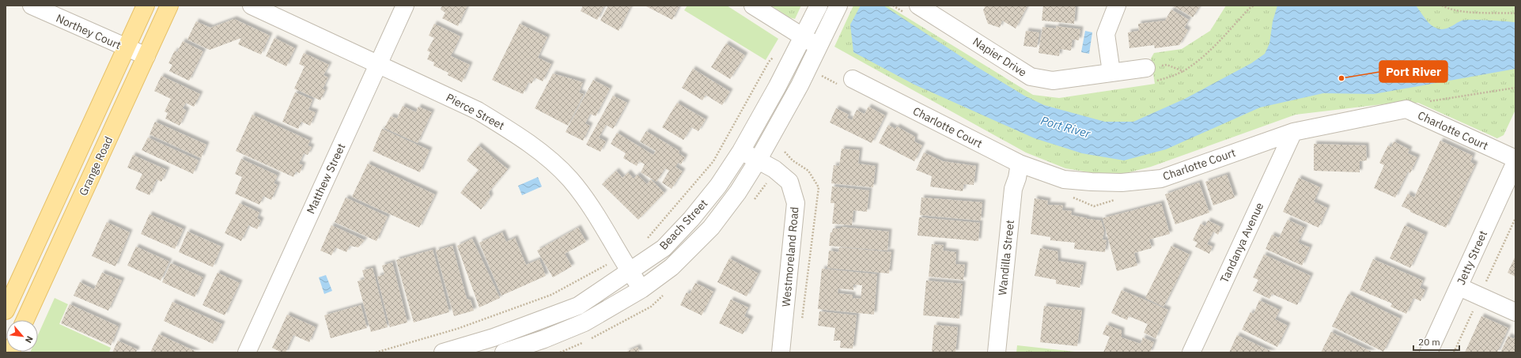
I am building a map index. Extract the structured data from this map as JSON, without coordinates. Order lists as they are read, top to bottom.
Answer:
{
  "streets": {
    "main road": ["Grange Road"],
    "street": [
      "Northey Court",
      "Napier Drive",
      "Pierce Street",
      "Charlotte Court",
      "Matthew Street",
      "Beach Street",
      "Tandanya Avenue",
      "Westmoreland Road",
      "Wandilla Street",
      "Jetty Street"
    ]
  },
  "crossings": [
    ["Northey Court", "Grange Road"],
    ["Pierce Street", "Matthew Street"],
    ["Pierce Street", "Beach Street"],
    ["Charlotte Court", "Tandanya Avenue"],
    ["Charlotte Court", "Wandilla Street"],
    ["Beach Street", "Westmoreland Road"]
  ],
  "water": ["Port River"],
  "places": ["Port River"],
  "scale_bar": "20 m",
  "north": "bottom right"
}
